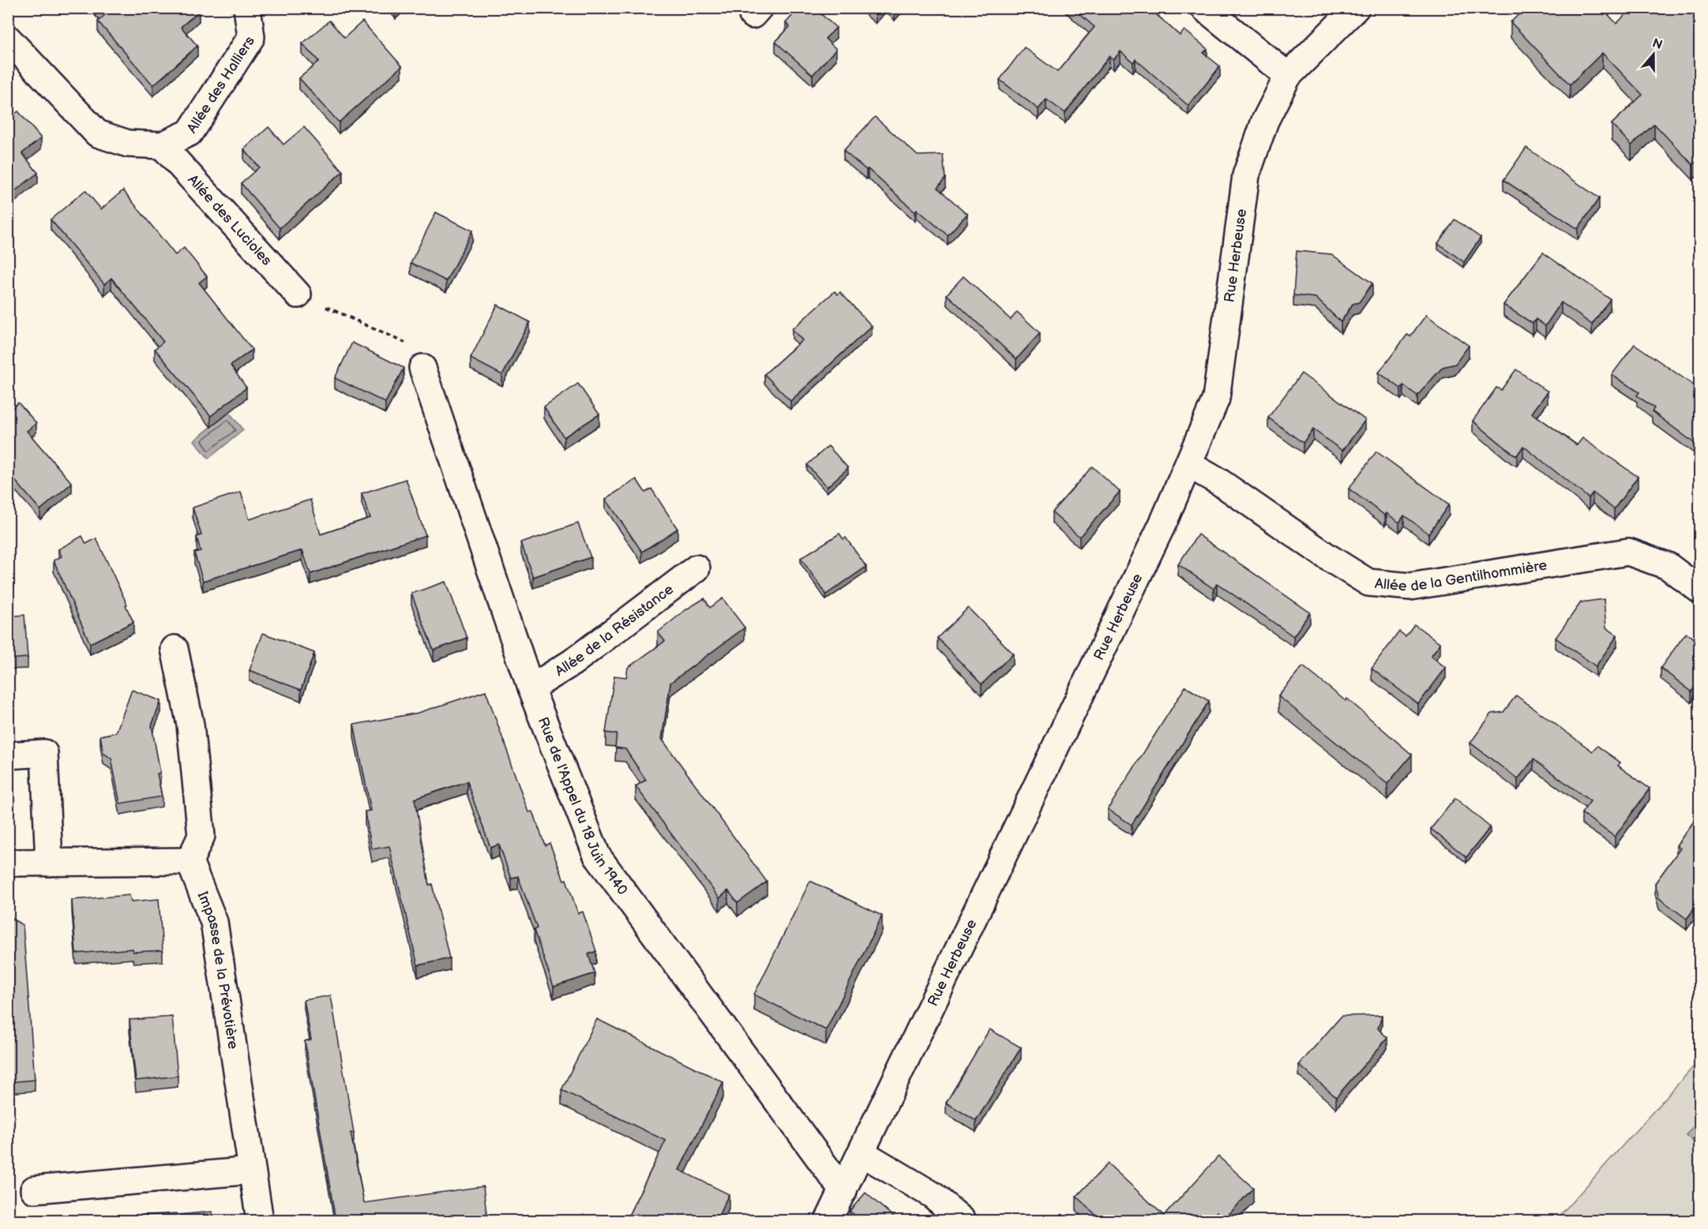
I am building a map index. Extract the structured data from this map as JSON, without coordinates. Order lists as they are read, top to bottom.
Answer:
{
  "streets": {
    "street": [
      "Allée des Halliers",
      "Allée des Lucioles",
      "Rue Herbeuse",
      "Allée de la Gentilhommière",
      "Allée de la Résistance",
      "Rue de l'Appel du 18 Juin 1940",
      "Impasse de la Prévotière"
    ]
  },
  "crossings": [
    ["Allée des Halliers", "Allée des Lucioles"],
    ["Rue Herbeuse", "Allée de la Gentilhommière"],
    ["Rue Herbeuse", "Rue de l'Appel du 18 Juin 1940"],
    ["Allée de la Résistance", "Rue de l'Appel du 18 Juin 1940"]
  ],
  "north": "top"
}
